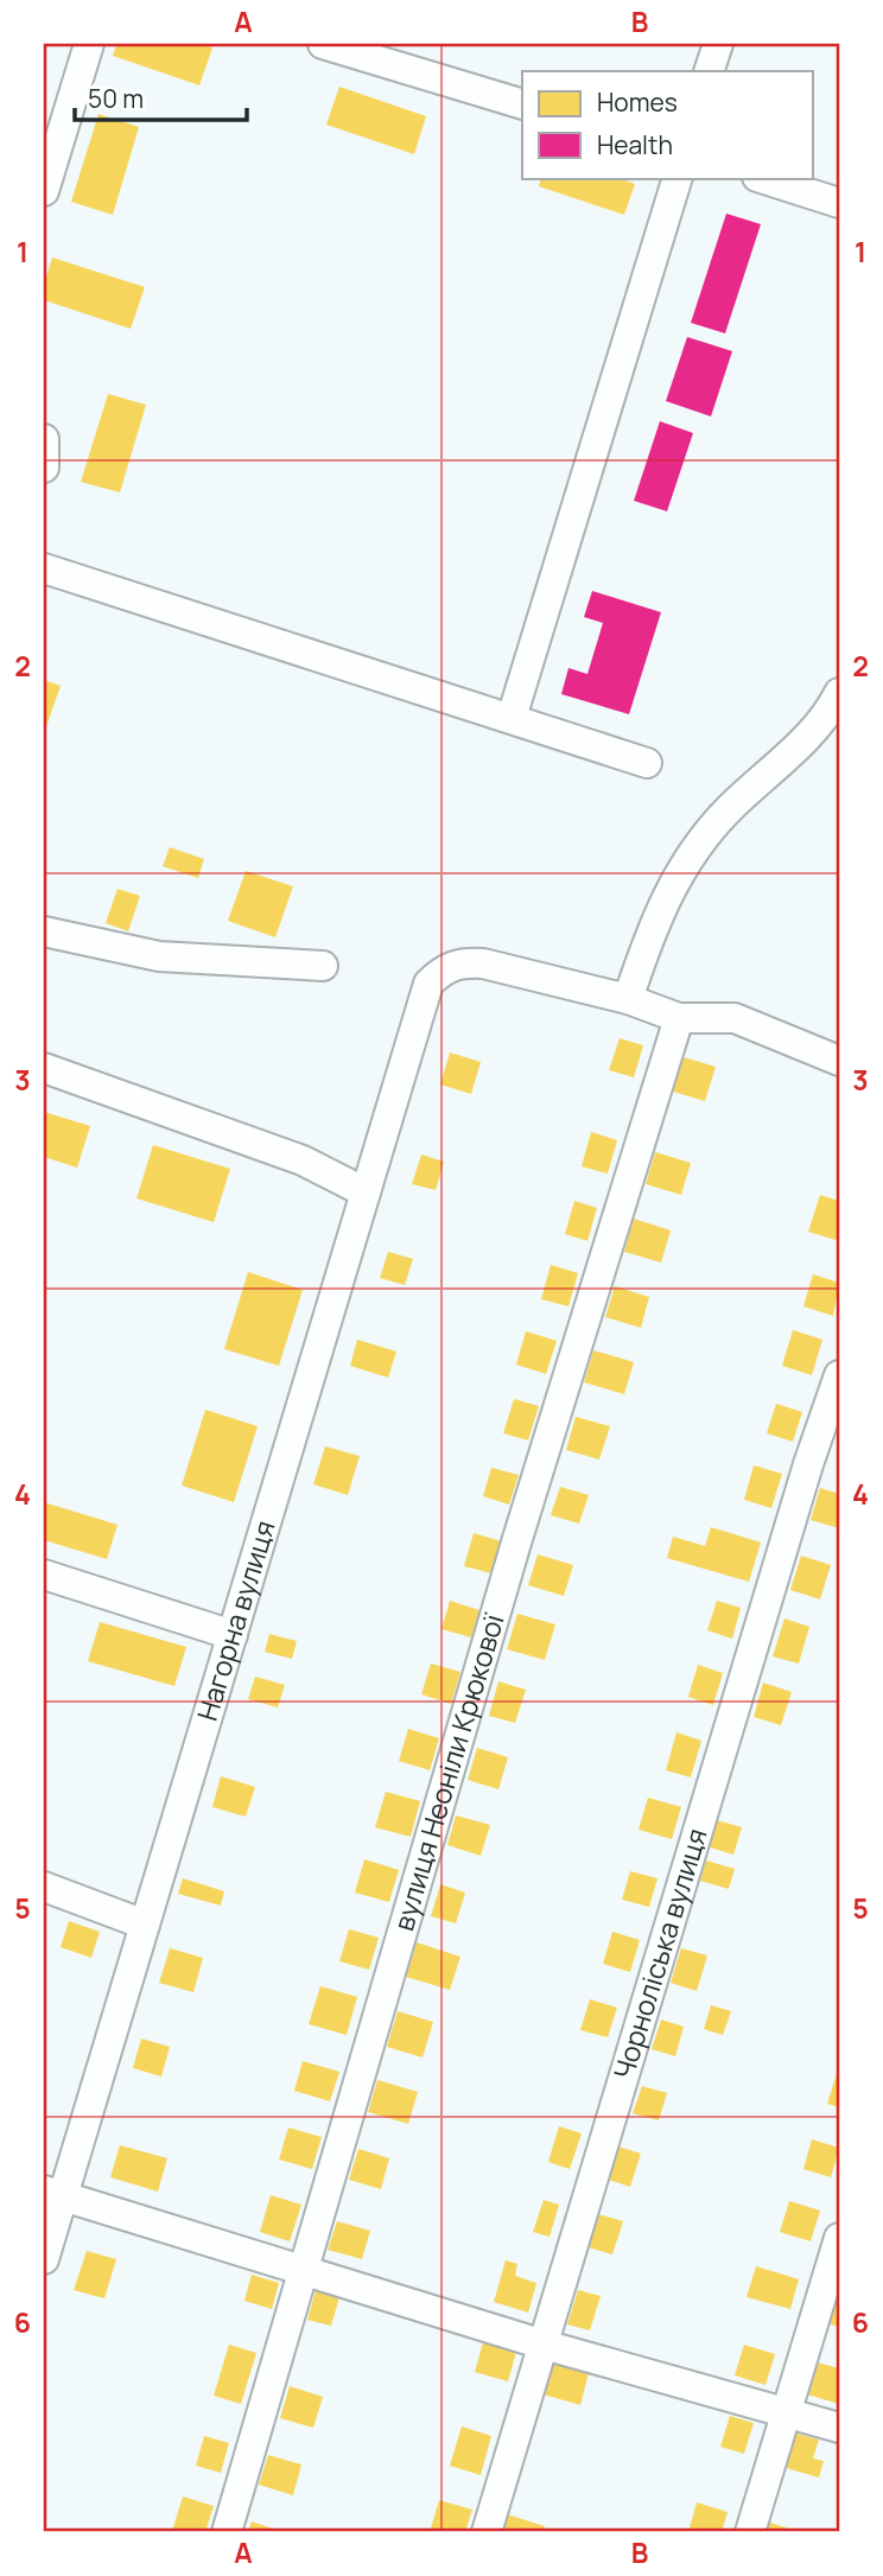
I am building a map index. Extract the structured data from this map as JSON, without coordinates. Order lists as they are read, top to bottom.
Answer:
{
  "streets": {
    "street": ["Нагорна вулиця", "вулиця Неоніли Крюкової", "Чорноліська вулиця"]
  },
  "legend": ["Homes", "Health"],
  "scale_bar": "50 m",
  "grid": {
    "columns": ["A", "B"],
    "rows": [
      "1",
      "2",
      "3",
      "4",
      "5",
      "6"
    ]
  }
}
